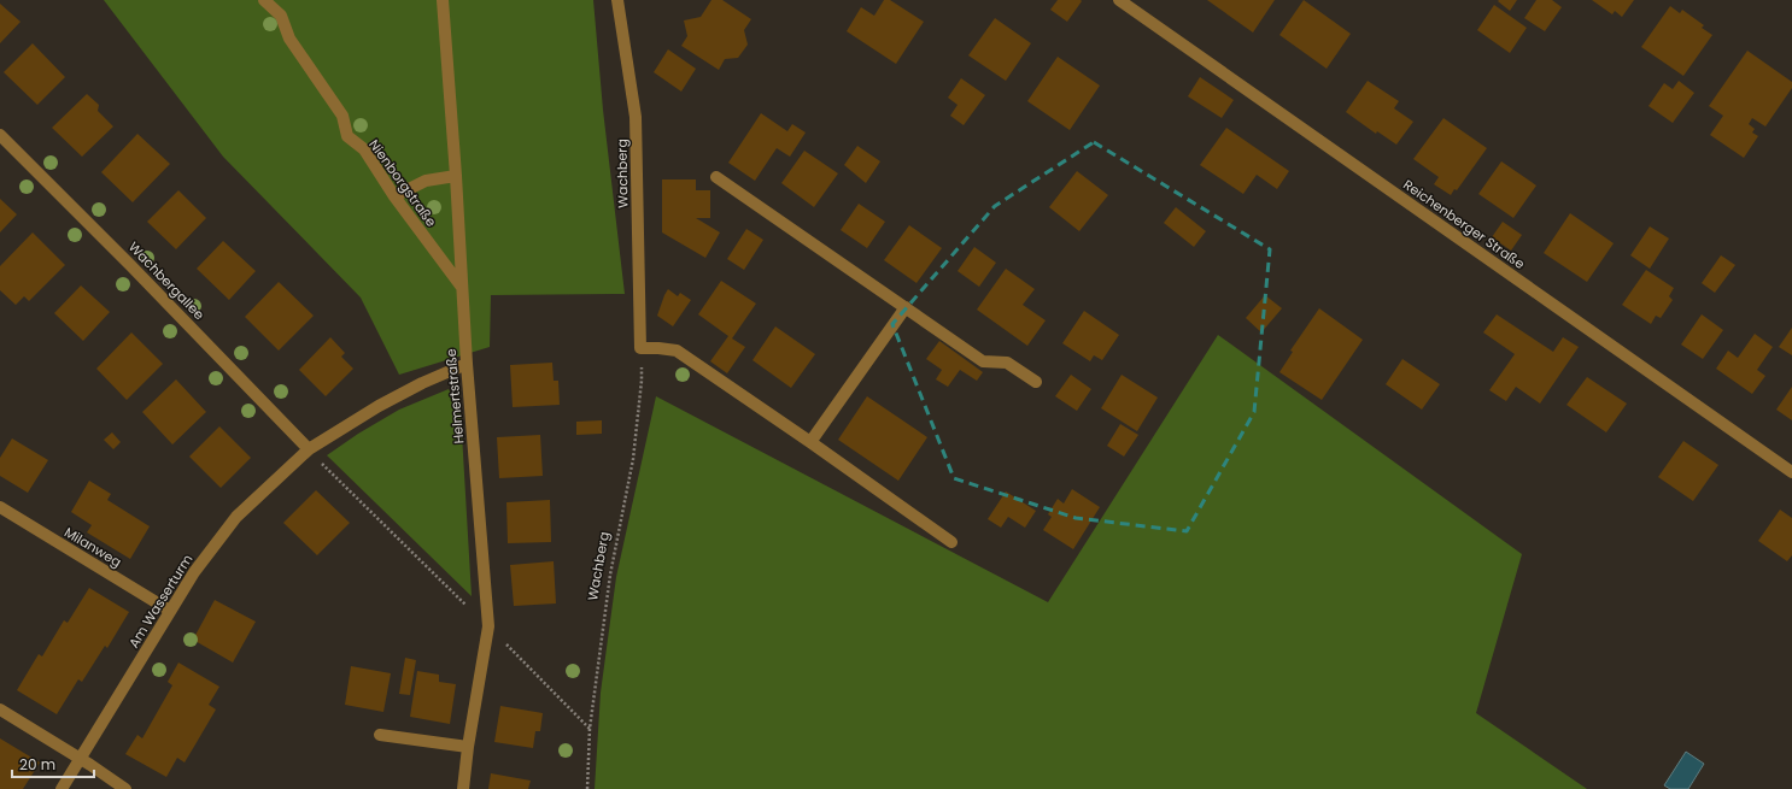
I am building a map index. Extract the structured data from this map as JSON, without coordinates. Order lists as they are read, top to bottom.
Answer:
{
  "streets": {
    "street": [
      "Wachberg",
      "Nienborgstraße",
      "Reichenberger Straße",
      "Wachbergallee",
      "Helmertstraße",
      "Milanweg",
      "Am Wasserturm"
    ]
  },
  "crossings": [
    ["Nienborgstraße", "Helmertstraße"],
    ["Wachbergallee", "Am Wasserturm"],
    ["Helmertstraße", "Am Wasserturm"],
    ["Milanweg", "Am Wasserturm"]
  ],
  "scale_bar": "20 m"
}
